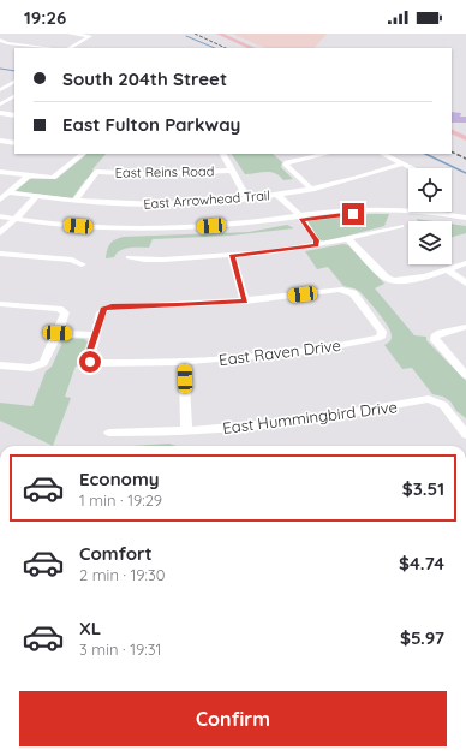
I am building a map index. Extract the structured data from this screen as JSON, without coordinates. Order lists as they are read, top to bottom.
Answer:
{
  "streets": {
    "street": [
      "East Reins Road",
      "East Arrowhead Trail",
      "East Raven Drive",
      "East Hummingbird Drive"
    ]
  },
  "crossings": [
    ["East Reins Road", "East Arrowhead Trail"]
  ],
  "page": {
    "status": "19:26",
    "banner": ["South 204th Street", "East Fulton Parkway"],
    "list": [
      {
        "name": "Economy",
        "note": "1 min · 19:29",
        "value": "$3.51"
      },
      {
        "name": "Comfort",
        "note": "2 min · 19:30",
        "value": "$4.74"
      },
      {
        "name": "XL",
        "note": "3 min · 19:31",
        "value": "$5.97"
      }
    ],
    "buttons": "Confirm"
  }
}
